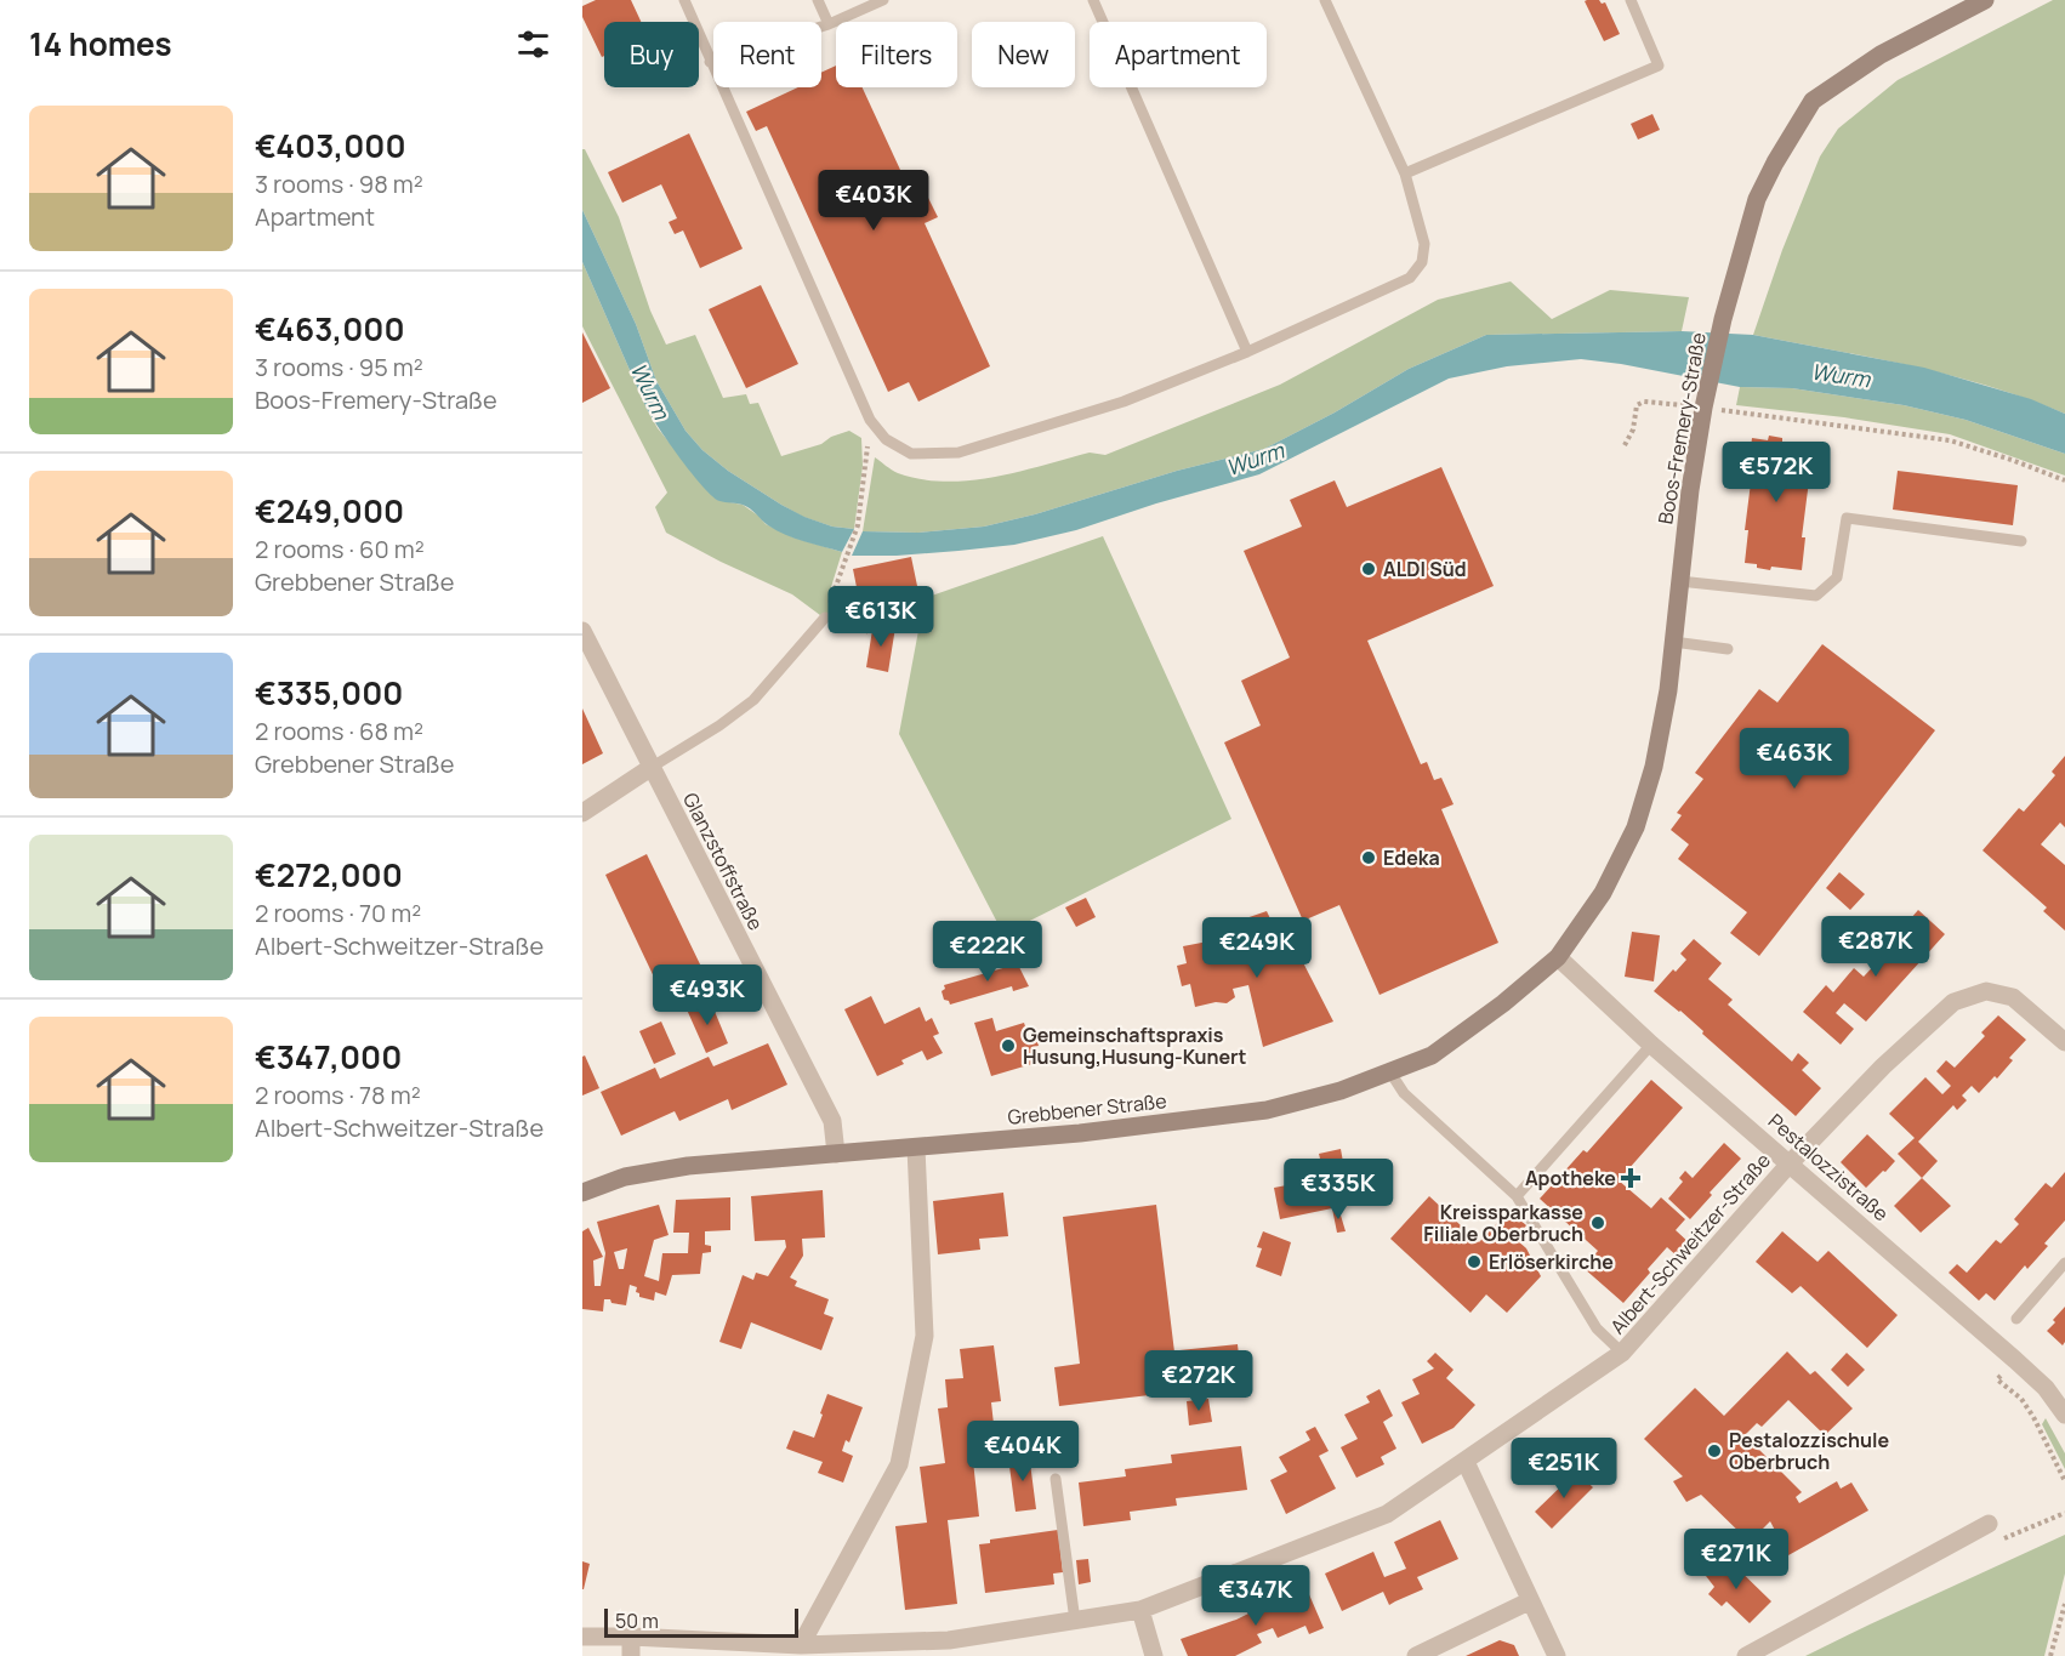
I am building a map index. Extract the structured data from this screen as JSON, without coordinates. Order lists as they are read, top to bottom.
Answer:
{
  "streets": {
    "street": [
      "Boos-Fremery-Straße",
      "Glanzstoffstraße",
      "Grebbener Straße",
      "Pestalozzistraße",
      "Albert-Schweitzer-Straße"
    ]
  },
  "crossings": [
    ["Boos-Fremery-Straße", "Grebbener Straße"],
    ["Boos-Fremery-Straße", "Pestalozzistraße"],
    ["Glanzstoffstraße", "Grebbener Straße"],
    ["Grebbener Straße", "Pestalozzistraße"],
    ["Pestalozzistraße", "Albert-Schweitzer-Straße"]
  ],
  "water": ["Wurm"],
  "places": {
    "other": [
      "ALDI Süd",
      "Edeka",
      "Gemeinschaftspraxis Husung,Husung-Kunert",
      "Kreissparkasse Filiale Oberbruch",
      "Erlöserkirche",
      "Pestalozzischule Oberbruch"
    ],
    "health": ["Apotheke"]
  },
  "scale_bar": "50 m",
  "page": {
    "heading": "14 homes",
    "chip": [
      "Buy",
      "Rent",
      "Filters",
      "New",
      "Apartment"
    ],
    "list": [
      {
        "name": "€403,000",
        "note": "3 rooms · 98 m² · Apartment"
      },
      {
        "name": "€463,000",
        "note": "3 rooms · 95 m² · Boos-Fremery-Straße"
      },
      {
        "name": "€249,000",
        "note": "2 rooms · 60 m² · Grebbener Straße"
      },
      {
        "name": "€335,000",
        "note": "2 rooms · 68 m² · Grebbener Straße"
      },
      {
        "name": "€272,000",
        "note": "2 rooms · 70 m² · Albert-Schweitzer-Straße"
      },
      {
        "name": "€347,000",
        "note": "2 rooms · 78 m² · Albert-Schweitzer-Straße"
      }
    ],
    "price": [
      "€403K",
      "€572K",
      "€613K",
      "€463K",
      "€287K",
      "€249K",
      "€222K",
      "€493K",
      "€335K",
      "€272K",
      "€404K",
      "€251K",
      "€271K",
      "€347K"
    ],
    "scale": "50 m"
  }
}
